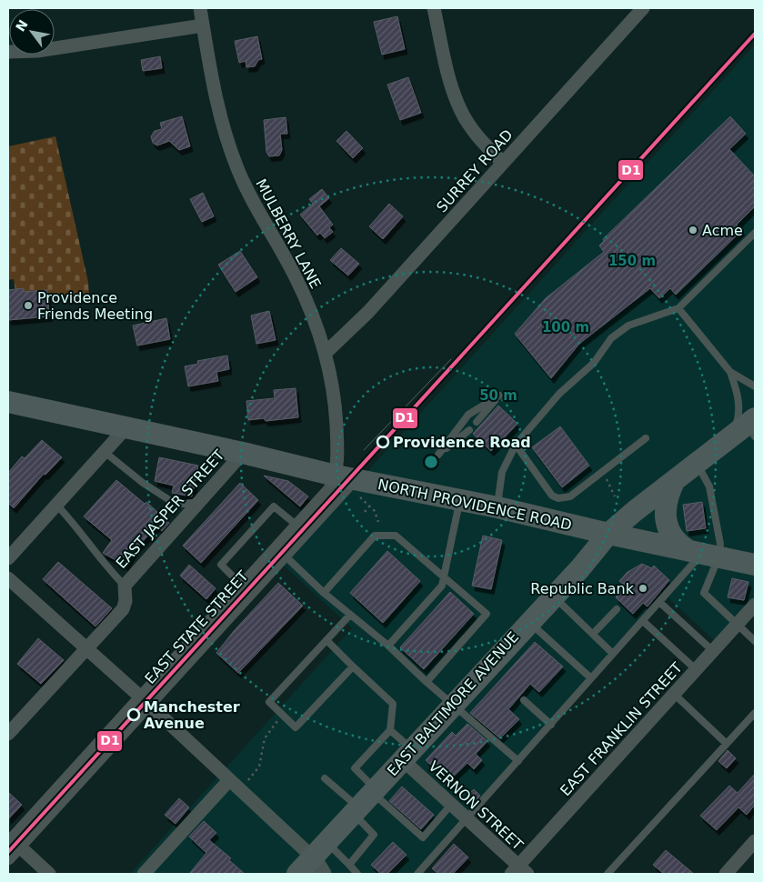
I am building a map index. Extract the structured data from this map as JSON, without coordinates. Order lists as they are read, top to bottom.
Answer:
{
  "streets": {
    "main road": ["NORTH PROVIDENCE ROAD", "EAST BALTIMORE AVENUE"],
    "street": [
      "SURREY ROAD",
      "MULBERRY LANE",
      "EAST JASPER STREET",
      "EAST STATE STREET",
      "EAST FRANKLIN STREET",
      "VERNON STREET"
    ]
  },
  "crossings": [
    ["SURREY ROAD", "MULBERRY LANE"],
    ["MULBERRY LANE", "NORTH PROVIDENCE ROAD"],
    ["MULBERRY LANE", "EAST STATE STREET"],
    ["NORTH PROVIDENCE ROAD", "EAST JASPER STREET"],
    ["NORTH PROVIDENCE ROAD", "EAST STATE STREET"],
    ["NORTH PROVIDENCE ROAD", "EAST BALTIMORE AVENUE"],
    ["EAST BALTIMORE AVENUE", "VERNON STREET"],
    ["EAST FRANKLIN STREET", "VERNON STREET"]
  ],
  "places": [
    "Acme",
    "Providence Friends Meeting",
    "Providence Road",
    "Republic Bank",
    "Manchester Avenue"
  ],
  "lines": ["transit line D1"],
  "north": "top left",
  "rings": ["150 m", "100 m", "50 m"]
}
